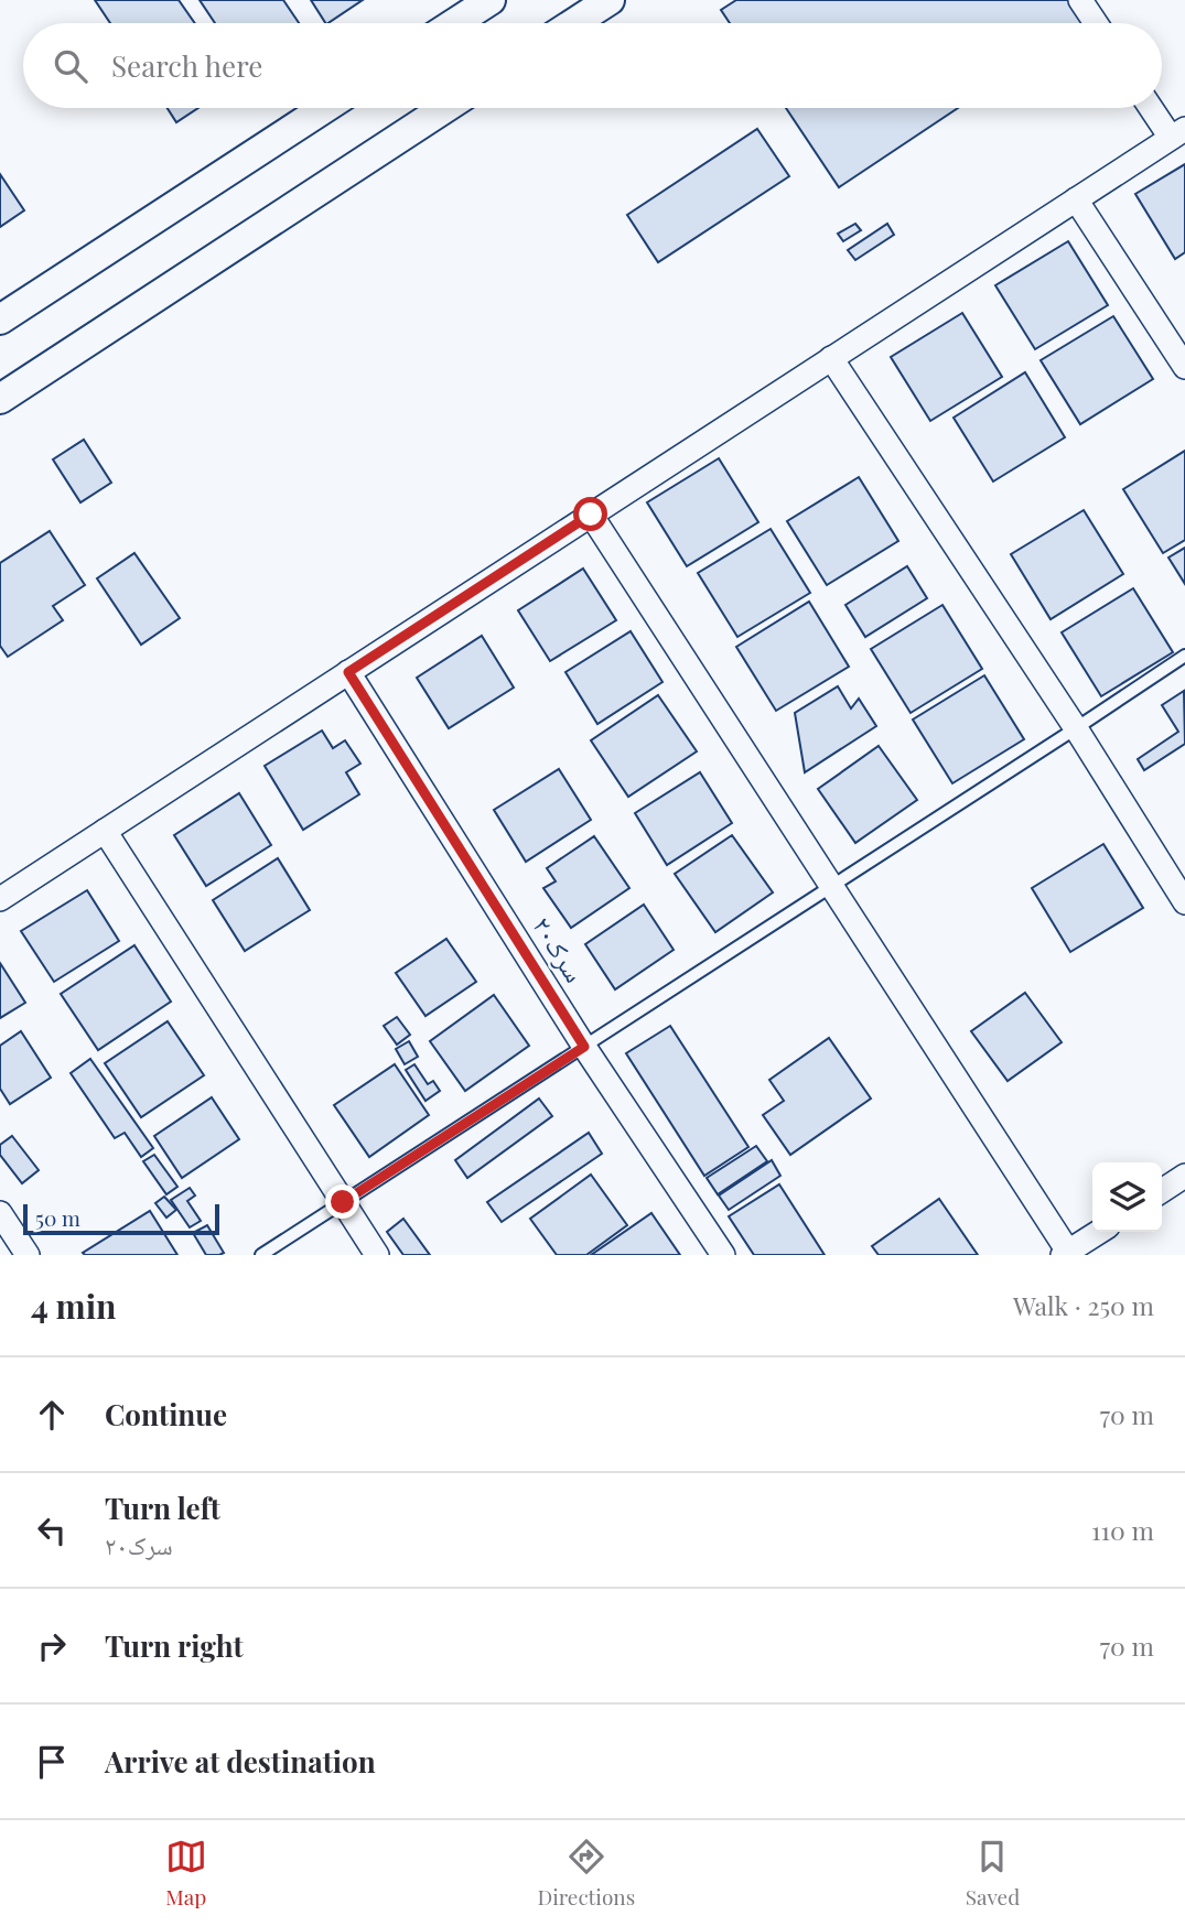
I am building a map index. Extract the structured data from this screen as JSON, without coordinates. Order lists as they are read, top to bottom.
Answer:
{
  "streets": {
    "street": ["سرک۲۰"]
  },
  "scale_bar": "50 m",
  "page": {
    "search": "Search here",
    "scale": "50 m",
    "heading": ["4 min", "Walk · 250 m"],
    "list": [
      ["Continue", "70 m"],
      ["Turn left", "سرک۲۰", "110 m"],
      ["Turn right", "70 m"],
      "Arrive at destination"
    ],
    "nav": ["Map", "Directions", "Saved"]
  }
}
